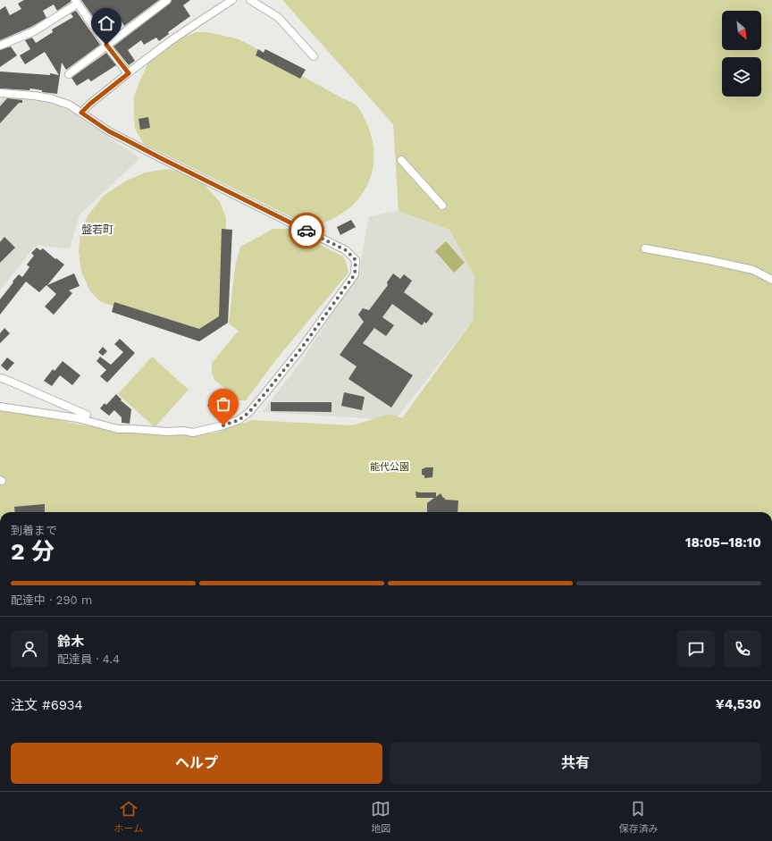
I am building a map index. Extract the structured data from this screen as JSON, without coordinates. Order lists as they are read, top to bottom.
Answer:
{
  "districts": ["盤若町"],
  "parks": ["能代公園"],
  "north": "bottom right",
  "page": {
    "heading": ["2 分", "到着まで", "18:05–18:10"],
    "panel": [
      "鈴木",
      "配達員 · 4.4",
      "注文 #6934",
      "¥4,530"
    ],
    "bar": "配達中 · 290 m",
    "buttons": ["ヘルプ", "共有"],
    "tabs": ["ホーム", "地図", "保存済み"]
  }
}
